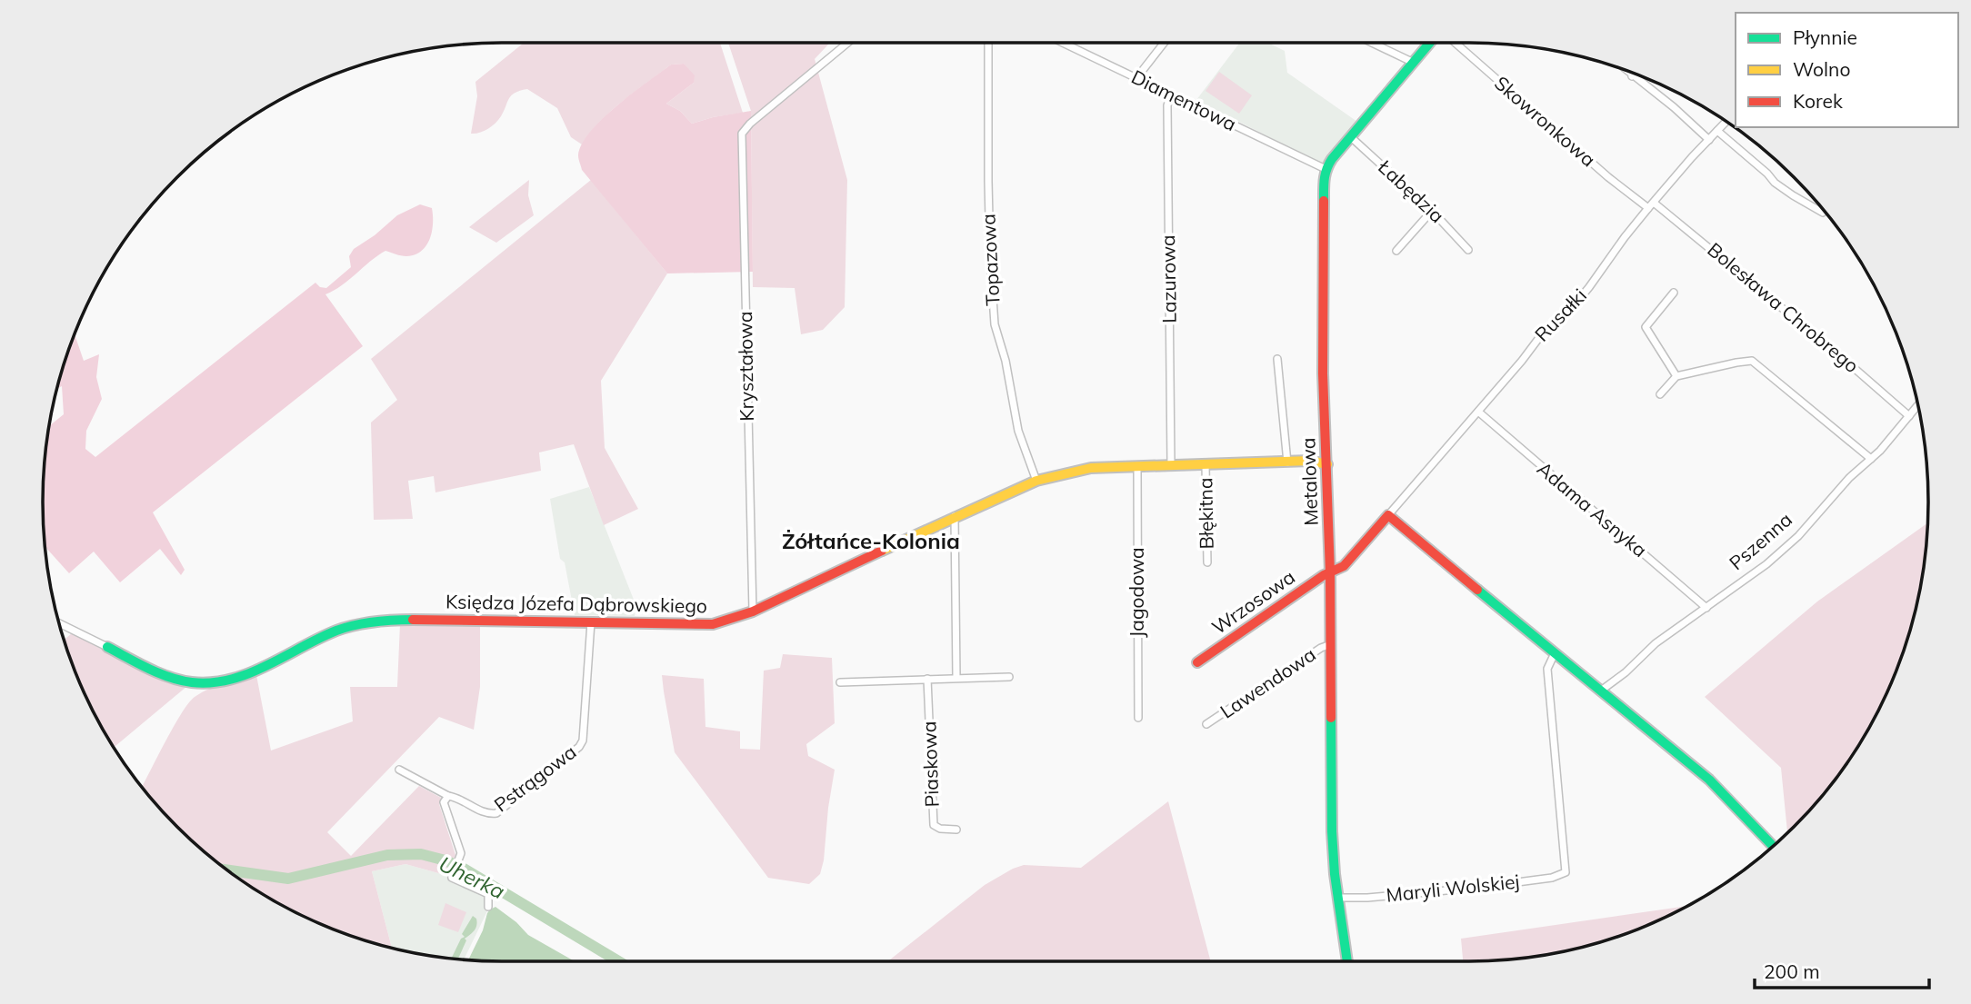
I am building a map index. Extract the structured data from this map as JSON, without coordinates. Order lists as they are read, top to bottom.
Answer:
{
  "streets": {
    "street": [
      "Diamentowa",
      "Skowronkowa",
      "Łabędzia",
      "Topazowa",
      "Lazurowa",
      "Bolesława Chrobrego",
      "Rusałki",
      "Kryształowa",
      "Metalowa",
      "Adama Asnyka",
      "Błękitna",
      "Pszenna",
      "Jagodowa",
      "Wrzosowa",
      "Księdza Józefa Dąbrowskiego",
      "Lawendowa",
      "Piaskowa",
      "Pstrągowa",
      "Maryli Wolskiej"
    ]
  },
  "crossings": [
    ["Diamentowa", "Lazurowa"],
    ["Diamentowa", "Metalowa"],
    ["Skowronkowa", "Bolesława Chrobrego"],
    ["Skowronkowa", "Rusałki"],
    ["Topazowa", "Księdza Józefa Dąbrowskiego"],
    ["Lazurowa", "Księdza Józefa Dąbrowskiego"],
    ["Bolesława Chrobrego", "Rusałki"],
    ["Bolesława Chrobrego", "Pszenna"],
    ["Rusałki", "Adama Asnyka"],
    ["Kryształowa", "Księdza Józefa Dąbrowskiego"],
    ["Metalowa", "Wrzosowa"],
    ["Metalowa", "Księdza Józefa Dąbrowskiego"],
    ["Metalowa", "Lawendowa"],
    ["Metalowa", "Maryli Wolskiej"],
    ["Adama Asnyka", "Pszenna"],
    ["Błękitna", "Księdza Józefa Dąbrowskiego"],
    ["Jagodowa", "Księdza Józefa Dąbrowskiego"],
    ["Księdza Józefa Dąbrowskiego", "Pstrągowa"]
  ],
  "districts": ["Żółtańce-Kolonia"],
  "water": ["Uherka"],
  "legend": ["Płynnie", "Wolno", "Korek"],
  "scale_bar": "200 m"
}
